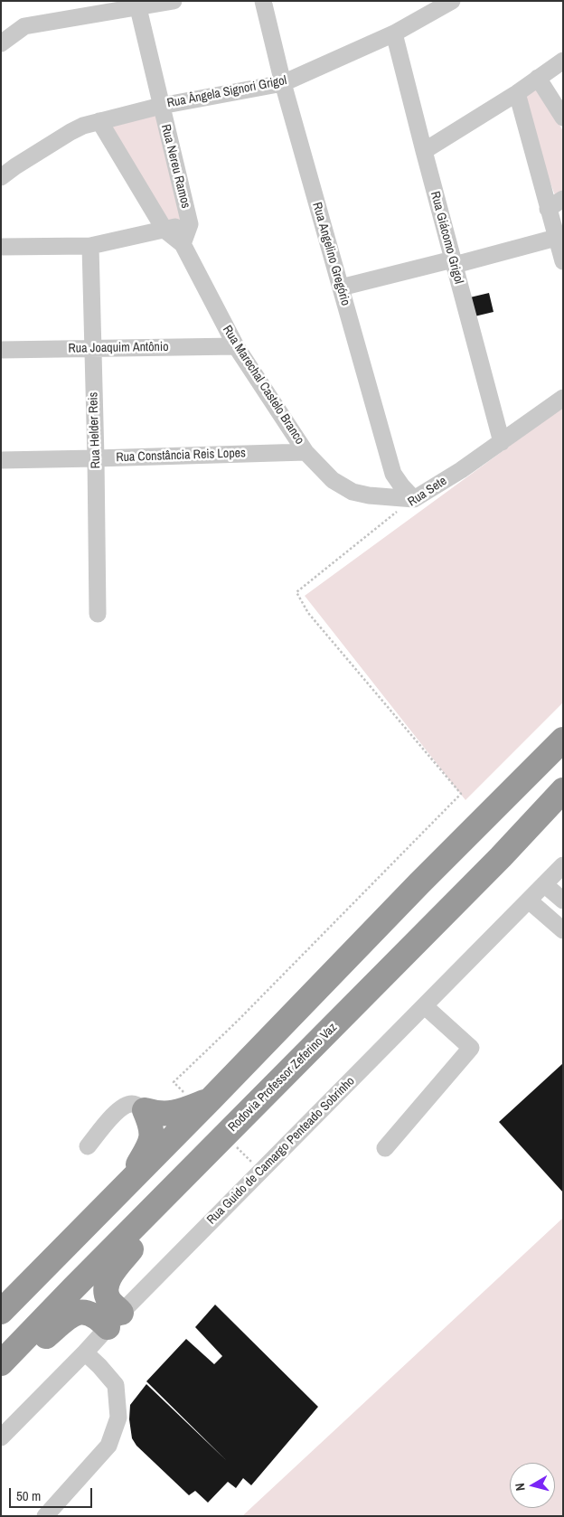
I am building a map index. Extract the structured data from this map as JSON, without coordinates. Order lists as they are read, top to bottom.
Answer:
{
  "streets": {
    "highway": ["Rodovia Professor Zeferino Vaz"],
    "street": [
      "Rua Ângela Signori Grigol",
      "Rua Nereu Ramos",
      "Rua Giácomo Grigol",
      "Rua Angelino Gregório",
      "Rua Joaquim Antônio",
      "Rua Marechal Castelo Branco",
      "Rua Helder Reis",
      "Rua Constância Reis Lopes",
      "Rua Sete",
      "Rua Guido de Camargo Penteado Sobrinho"
    ]
  },
  "crossings": [
    ["Rua Ângela Signori Grigol", "Rua Nereu Ramos"],
    ["Rua Ângela Signori Grigol", "Rua Giácomo Grigol"],
    ["Rua Ângela Signori Grigol", "Rua Angelino Gregório"],
    ["Rua Ângela Signori Grigol", "Rua Marechal Castelo Branco"],
    ["Rua Nereu Ramos", "Rua Marechal Castelo Branco"],
    ["Rua Giácomo Grigol", "Rua Sete"],
    ["Rua Angelino Gregório", "Rua Marechal Castelo Branco"],
    ["Rua Angelino Gregório", "Rua Sete"],
    ["Rua Joaquim Antônio", "Rua Marechal Castelo Branco"],
    ["Rua Joaquim Antônio", "Rua Helder Reis"],
    ["Rua Marechal Castelo Branco", "Rua Constância Reis Lopes"],
    ["Rua Marechal Castelo Branco", "Rua Sete"],
    ["Rua Helder Reis", "Rua Constância Reis Lopes"]
  ],
  "scale_bar": "50 m",
  "north": "left"
}
